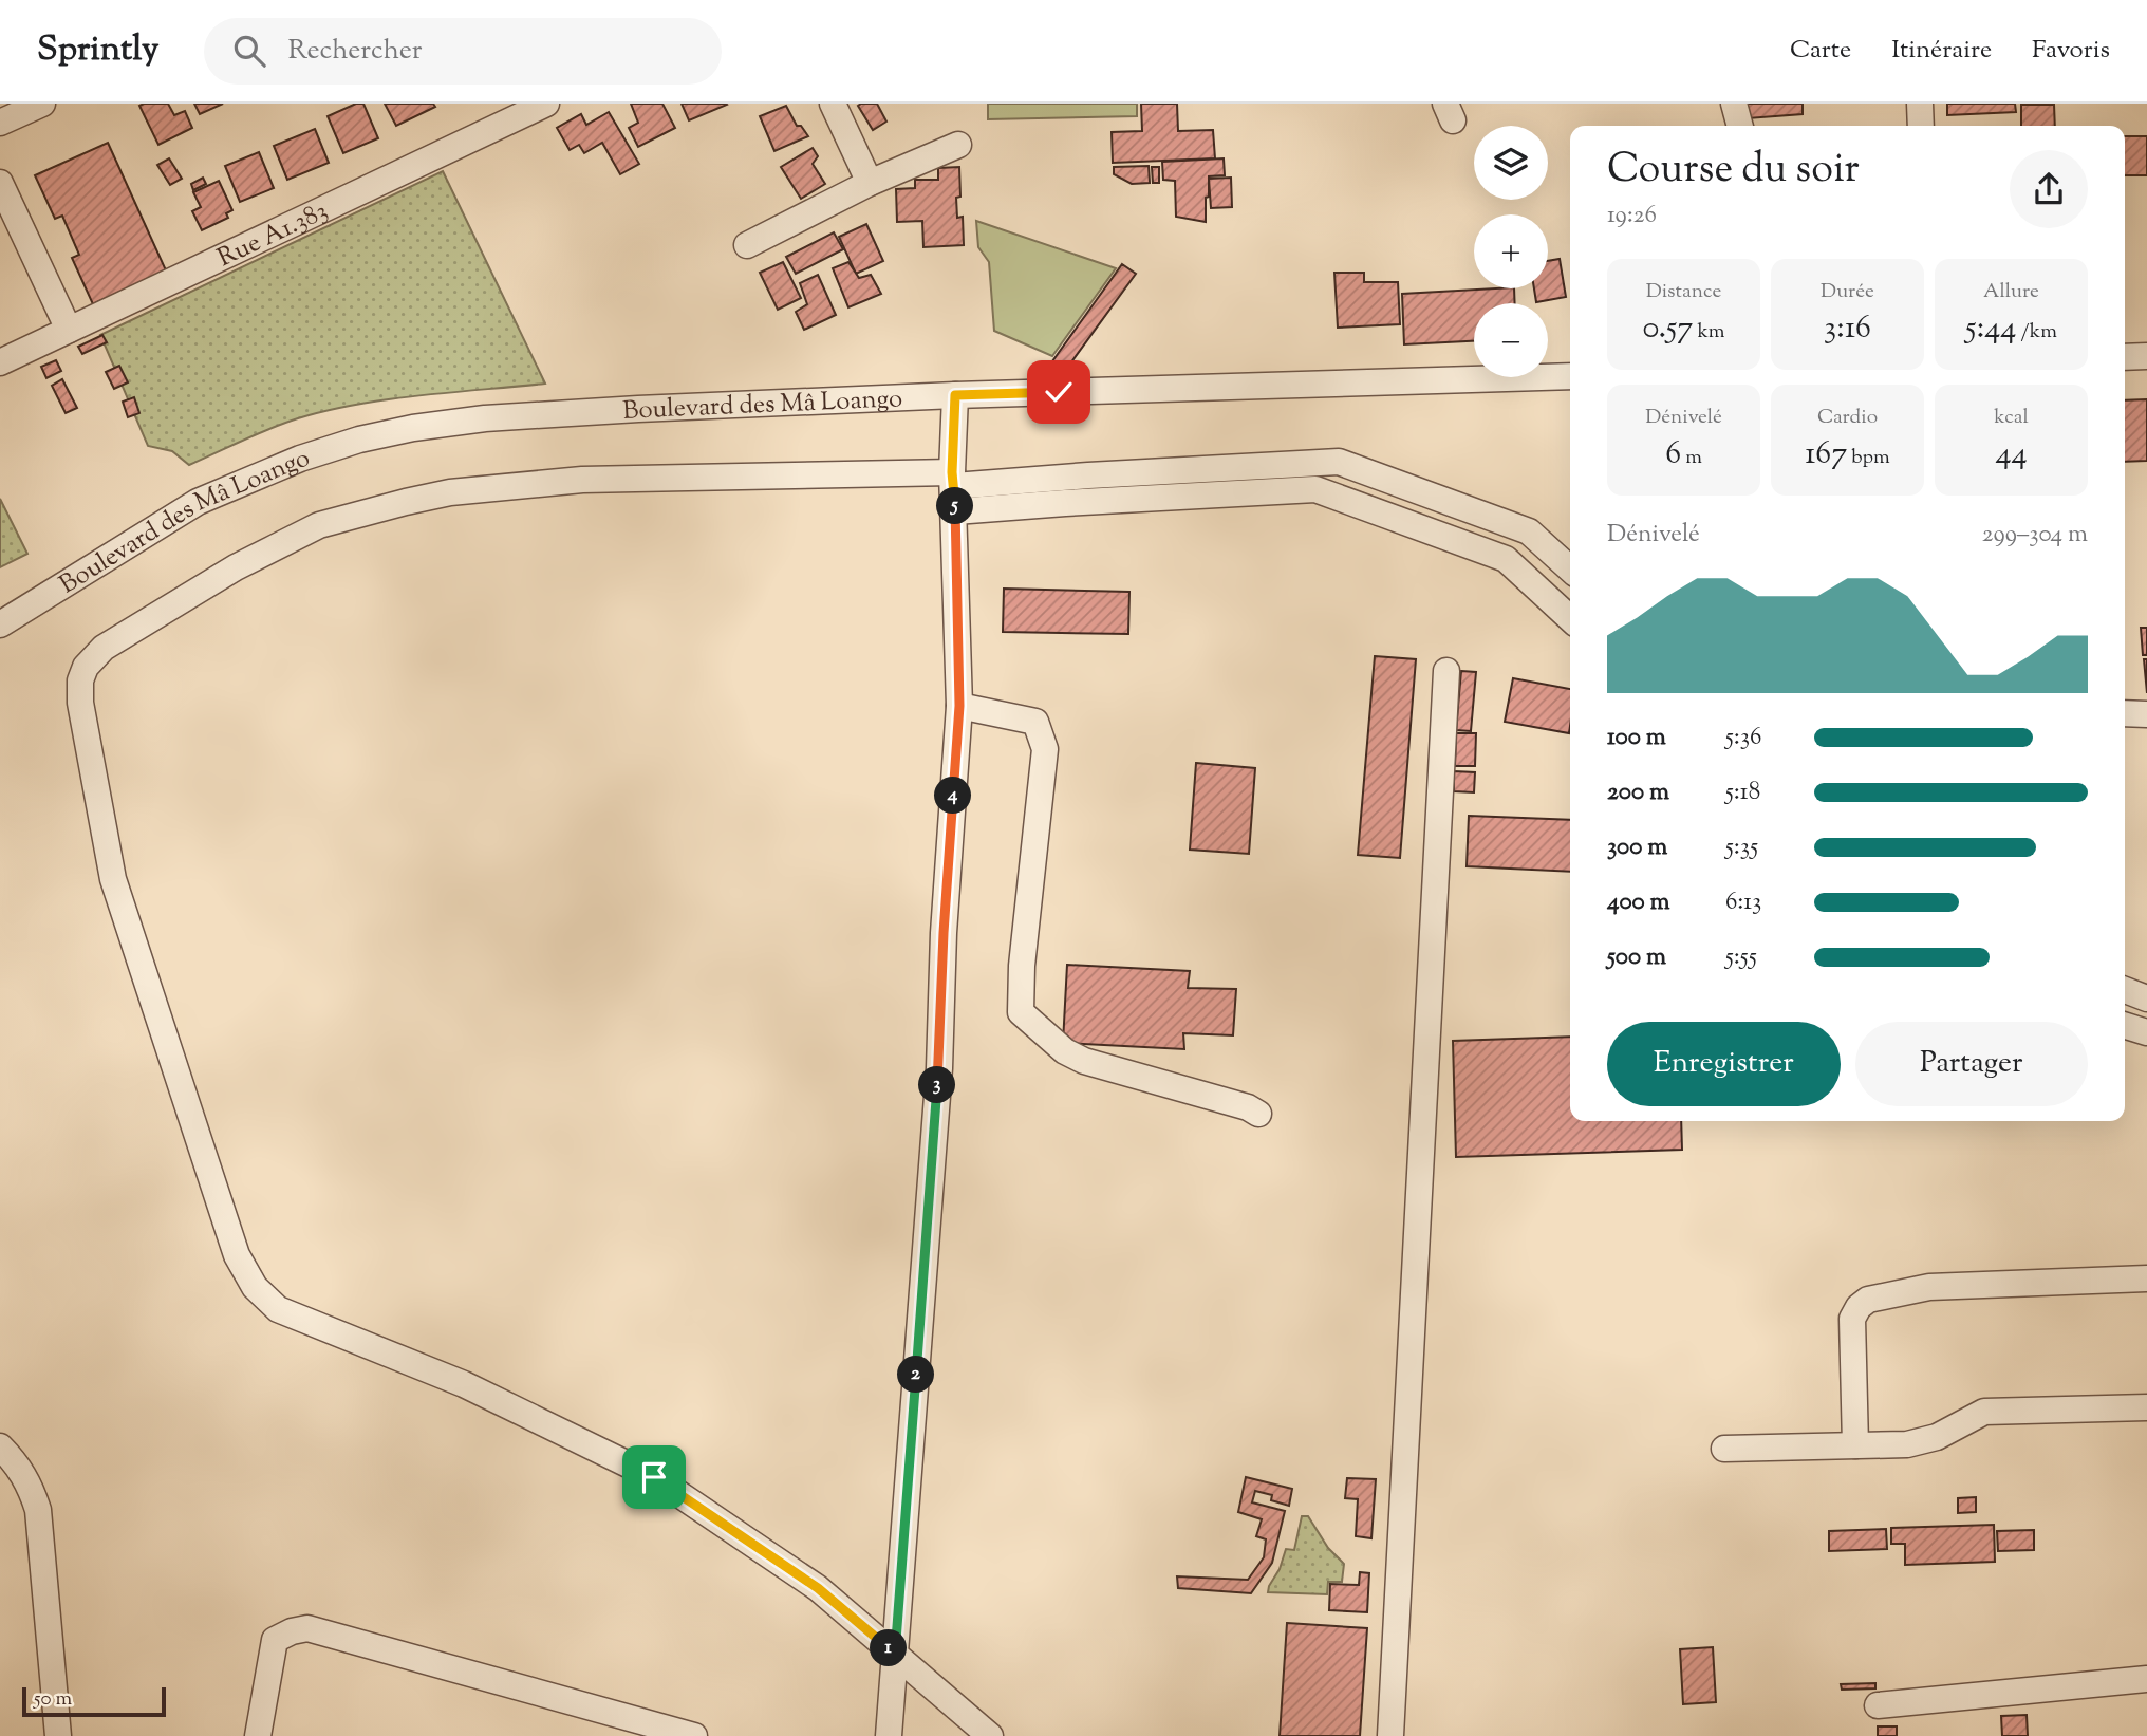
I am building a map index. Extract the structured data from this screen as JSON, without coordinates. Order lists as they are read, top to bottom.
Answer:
{
  "streets": {
    "street": ["Rue A1.383", "Boulevard des Mâ Loango"]
  },
  "scale_bar": "50 m",
  "page": {
    "header": "Sprintly",
    "search": "Rechercher",
    "nav": ["Carte", "Itinéraire", "Favoris"],
    "map_buttons": ["+", "−"],
    "heading": ["Course du soir", "19:26"],
    "stats": [
      ["Distance", "0.57 km"],
      ["Durée", "3:16"],
      ["Allure", "5:44 /km"],
      ["Dénivelé", "6 m"],
      ["Cardio", "167 bpm"],
      ["kcal", "44"]
    ],
    "pins": [
      "5",
      "4",
      "3",
      "2",
      "1"
    ],
    "chart": ["Dénivelé", "299–304 m"],
    "list": [
      {
        "name": "100 m",
        "note": "5:36"
      },
      {
        "name": "200 m",
        "note": "5:18"
      },
      {
        "name": "300 m",
        "note": "5:35"
      },
      {
        "name": "400 m",
        "note": "6:13"
      },
      {
        "name": "500 m",
        "note": "5:55"
      }
    ],
    "buttons": ["Enregistrer", "Partager"],
    "scale": "50 m"
  }
}
